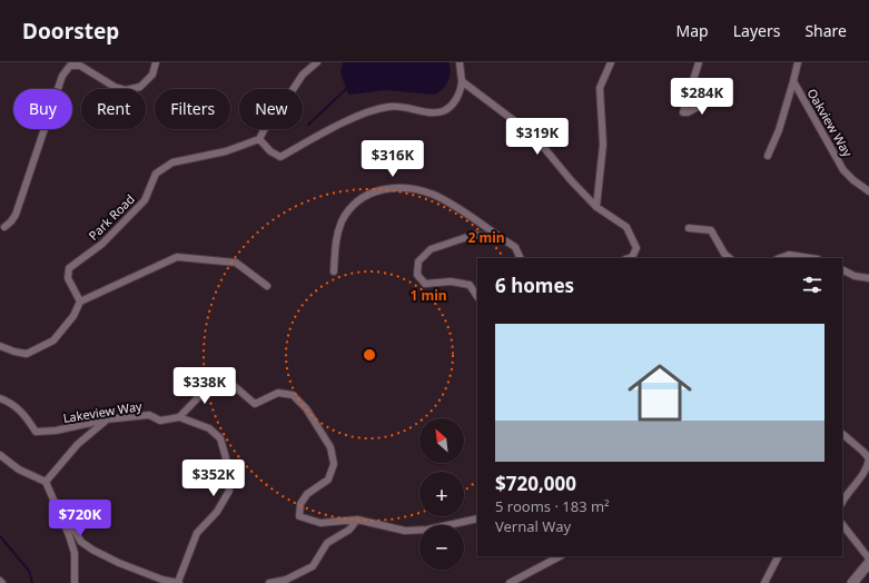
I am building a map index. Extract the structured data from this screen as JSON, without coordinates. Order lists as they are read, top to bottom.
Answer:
{
  "streets": {
    "street": ["Oakview Way", "Park Road", "Lakeview Way"]
  },
  "north": "top left",
  "page": {
    "header": "Doorstep",
    "nav": ["Map", "Layers", "Share"],
    "price": [
      "$284K",
      "$319K",
      "$316K",
      "$338K",
      "$352K",
      "$720K"
    ],
    "chip": [
      "Buy",
      "Rent",
      "Filters",
      "New"
    ],
    "heading": "6 homes",
    "list": [
      {
        "name": "$720,000",
        "note": "5 rooms · 183 m² · Vernal Way"
      }
    ],
    "map_buttons": ["+", "−"]
  },
  "rings": ["2 min", "1 min"]
}
